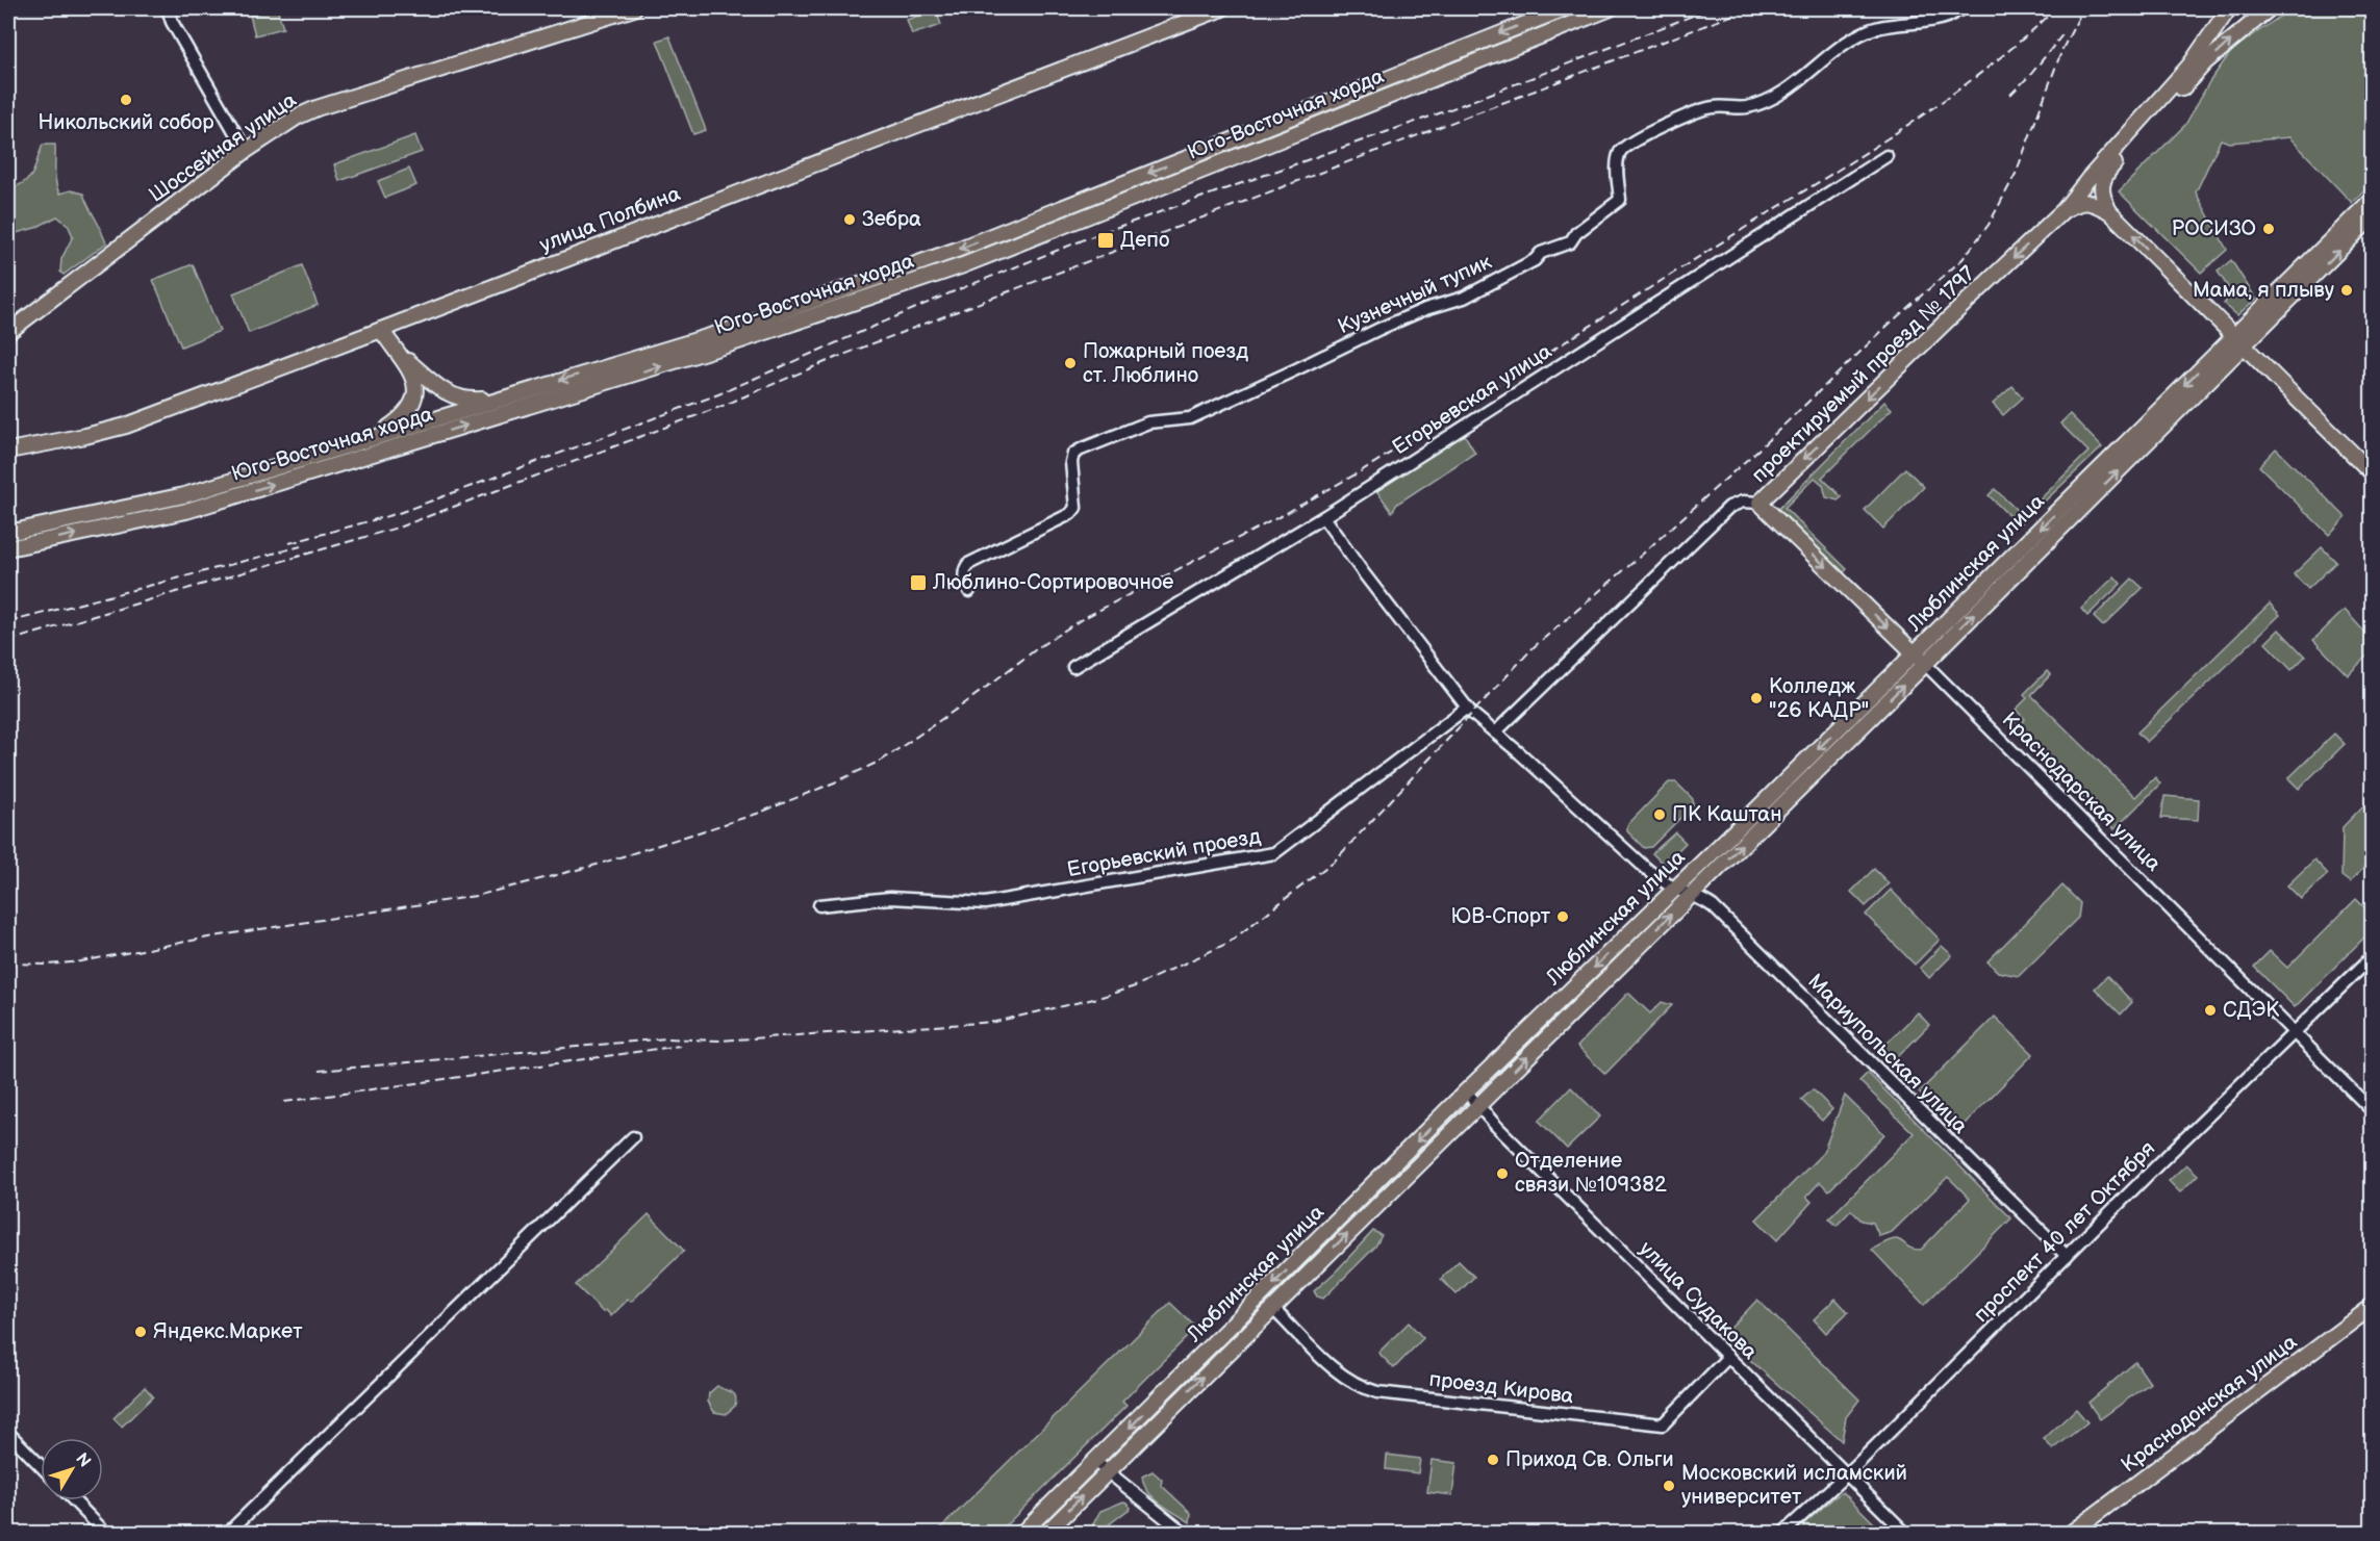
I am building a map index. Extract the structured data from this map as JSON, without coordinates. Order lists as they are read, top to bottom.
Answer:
{
  "streets": {
    "main road": [
      "Юго-Восточная хорда",
      "Шоссейная улица",
      "улица Полбина",
      "проектируемый проезд № 1797",
      "Люблинская улица",
      "Краснодарская улица",
      "Краснодонская улица"
    ],
    "street": [
      "Кузнечный тупик",
      "Егорьевская улица",
      "Егорьевский проезд",
      "Мариупольская улица",
      "проспект 40 лет Октября",
      "улица Судакова",
      "проезд Кирова"
    ]
  },
  "crossings": [
    ["проектируемый проезд № 1797", "Краснодарская улица"],
    ["Люблинская улица", "Краснодарская улица"],
    ["Люблинская улица", "Мариупольская улица"],
    ["Люблинская улица", "улица Судакова"],
    ["Люблинская улица", "проезд Кирова"],
    ["Краснодарская улица", "проспект 40 лет Октября"],
    ["Мариупольская улица", "проспект 40 лет Октября"],
    ["проспект 40 лет Октября", "улица Судакова"],
    ["улица Судакова", "проезд Кирова"]
  ],
  "one_way": ["проектируемый проезд № 1797"],
  "places": {
    "other": [
      "Никольский собор",
      "Зебра",
      "РОСИЗО",
      "Мама, я плыву",
      "Пожарный поезд ст. Люблино",
      "Колледж \"26 КАДР\"",
      "ПК Каштан",
      "ЮВ-Спорт",
      "СДЭК",
      "Отделение связи №109382",
      "Яндекс.Маркет",
      "Приход Св. Ольги",
      "Московский исламский университет"
    ],
    "transit": ["Депо", "Люблино-Сортировочное"]
  },
  "north": "top right"
}
